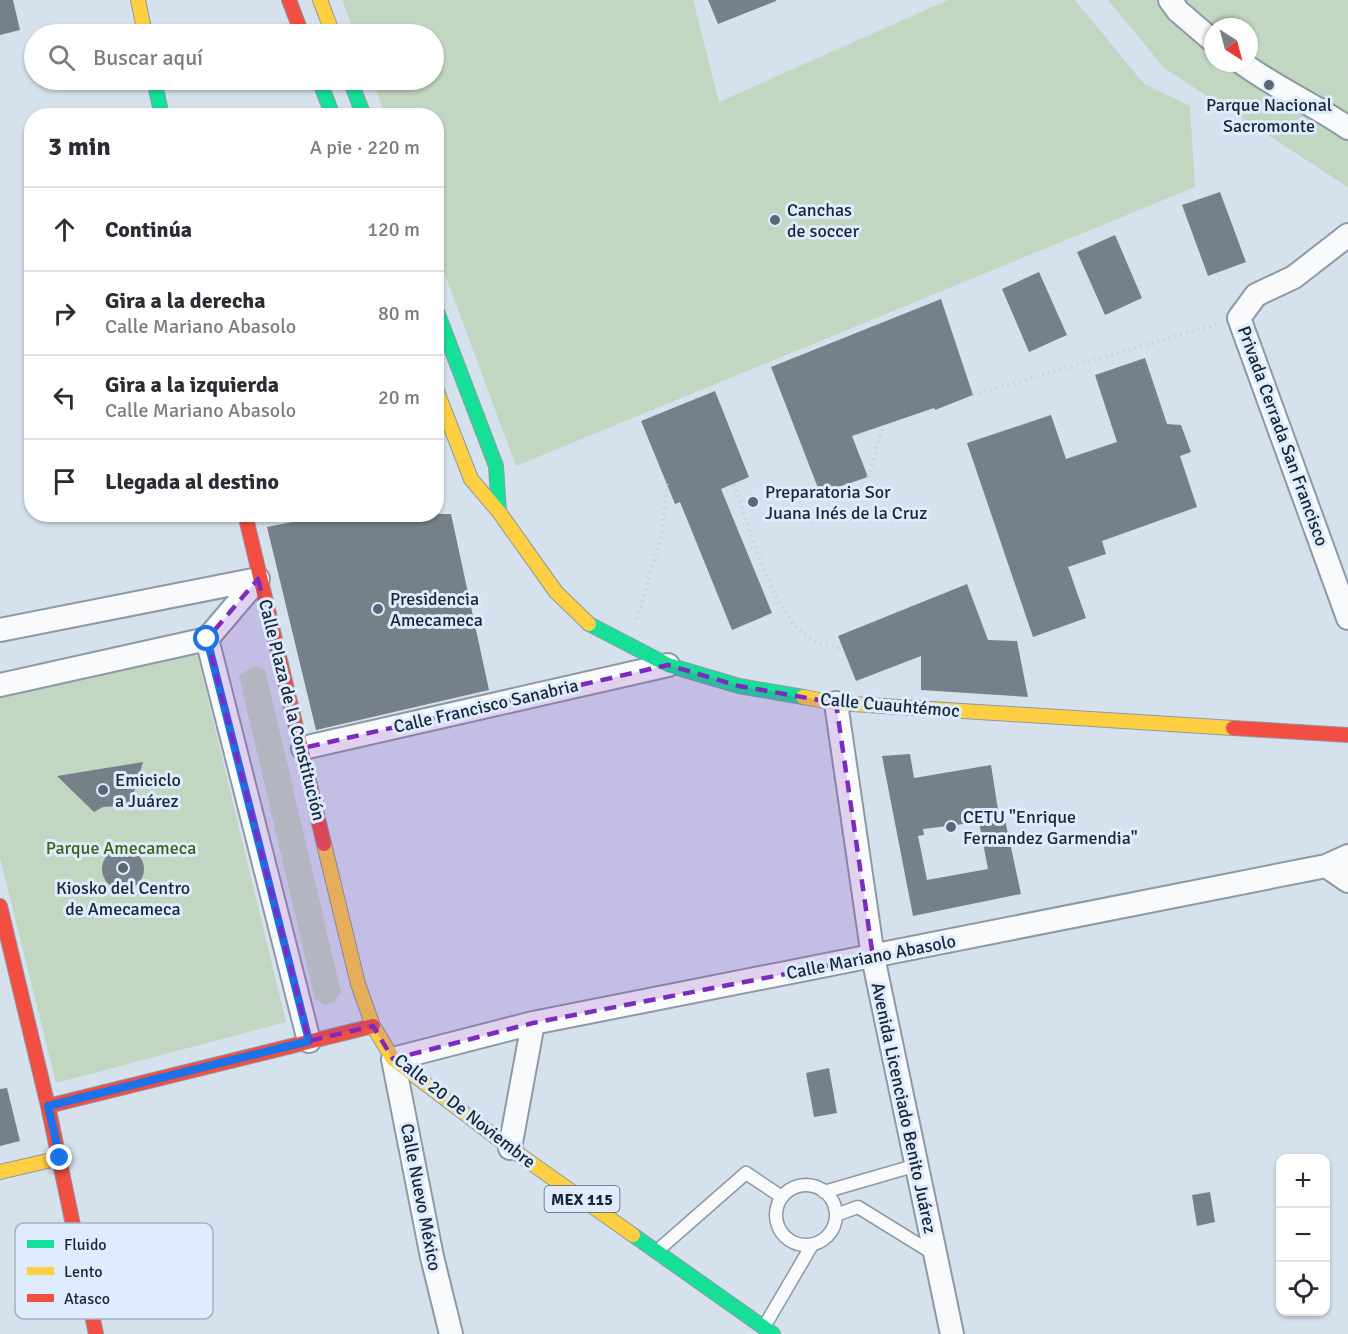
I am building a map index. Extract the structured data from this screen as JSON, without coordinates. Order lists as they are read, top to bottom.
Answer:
{
  "streets": {
    "main road": [
      "Calle Cuauhtémoc",
      "Calle Plaza de la Constitución",
      "Calle 20 De Noviembre",
      "MEX 115"
    ],
    "street": [
      "Privada Cerrada San Francisco",
      "Calle Francisco Sanabria",
      "Calle Mariano Abasolo",
      "Avenida Licenciado Benito Juárez",
      "Calle Nuevo México"
    ]
  },
  "crossings": [
    ["Calle Cuauhtémoc", "Calle Francisco Sanabria"],
    ["Calle Cuauhtémoc", "Avenida Licenciado Benito Juárez"],
    ["Calle Francisco Sanabria", "Calle Plaza de la Constitución"],
    ["Calle Plaza de la Constitución", "Calle 20 De Noviembre"],
    ["Calle Plaza de la Constitución", "MEX 115"],
    ["Calle Mariano Abasolo", "Avenida Licenciado Benito Juárez"],
    ["Calle Mariano Abasolo", "Calle 20 De Noviembre"],
    ["Calle Mariano Abasolo", "Calle Nuevo México"],
    ["Calle 20 De Noviembre", "Calle Nuevo México"]
  ],
  "parks": ["Parque Amecameca"],
  "places": [
    "Parque Nacional Sacromonte",
    "Canchas de soccer",
    "Preparatoria Sor Juana Inés de la Cruz",
    "Presidencia Amecameca",
    "Emiciclo a Juárez",
    "CETU \"Enrique Fernandez Garmendia\"",
    "Kiosko del Centro de Amecameca"
  ],
  "legend": ["Fluido", "Lento", "Atasco"],
  "north": "bottom right",
  "page": {
    "search": "Buscar aquí",
    "heading": ["3 min", "A pie · 220 m"],
    "list": [
      ["Continúa", "120 m"],
      ["Gira a la derecha", "Calle Mariano Abasolo", "80 m"],
      ["Gira a la izquierda", "Calle Mariano Abasolo", "20 m"],
      "Llegada al destino"
    ],
    "map_buttons": ["+", "−"]
  }
}
